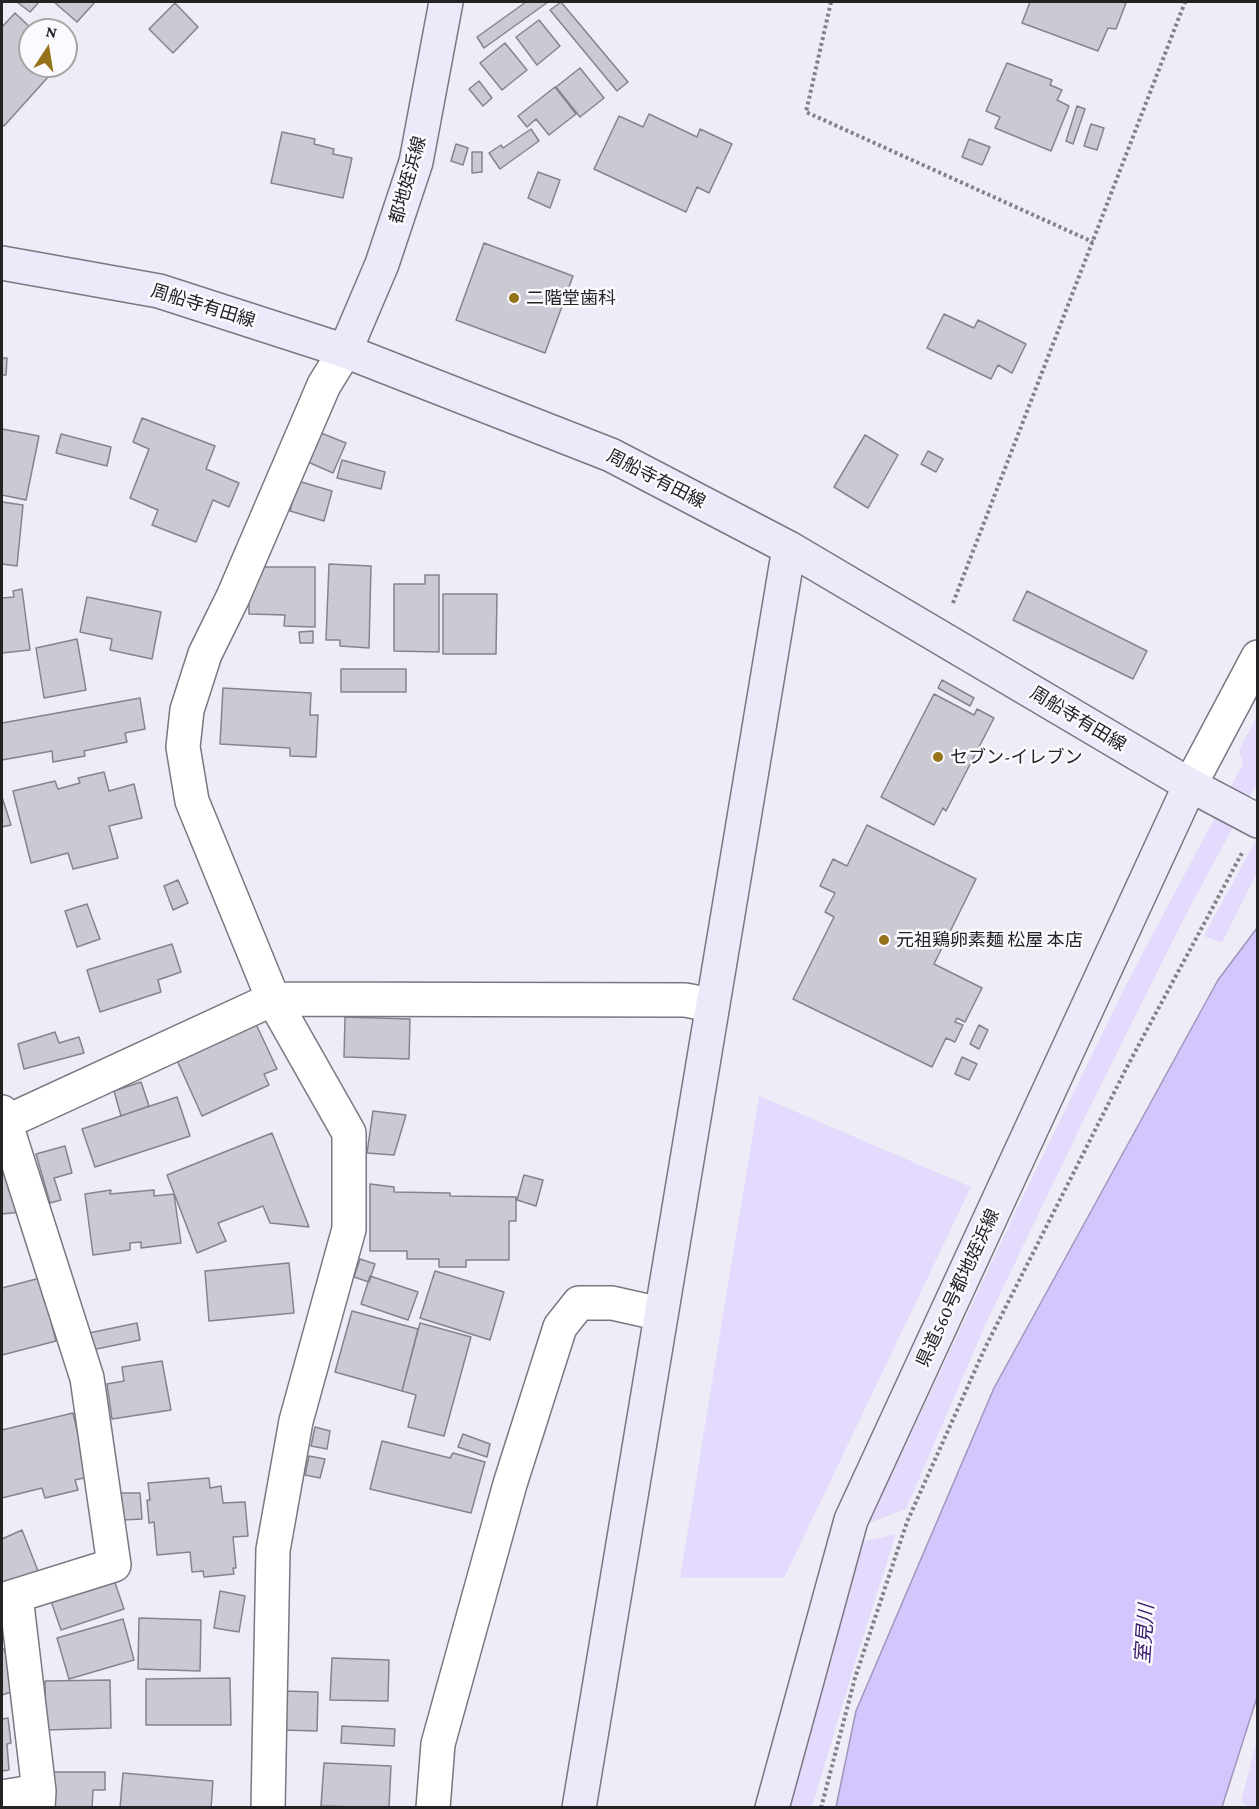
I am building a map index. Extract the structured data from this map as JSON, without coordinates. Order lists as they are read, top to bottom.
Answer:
{
  "streets": {
    "street": ["都地姪浜線", "周船寺有田線", "県道560号都地姪浜線"]
  },
  "crossings": [
    ["都地姪浜線", "周船寺有田線"],
    ["周船寺有田線", "県道560号都地姪浜線"]
  ],
  "water": ["室見川"],
  "places": ["二階堂歯科", "セブン-イレブン", "元祖鶏卵素麺 松屋 本店"],
  "north": "top"
}
